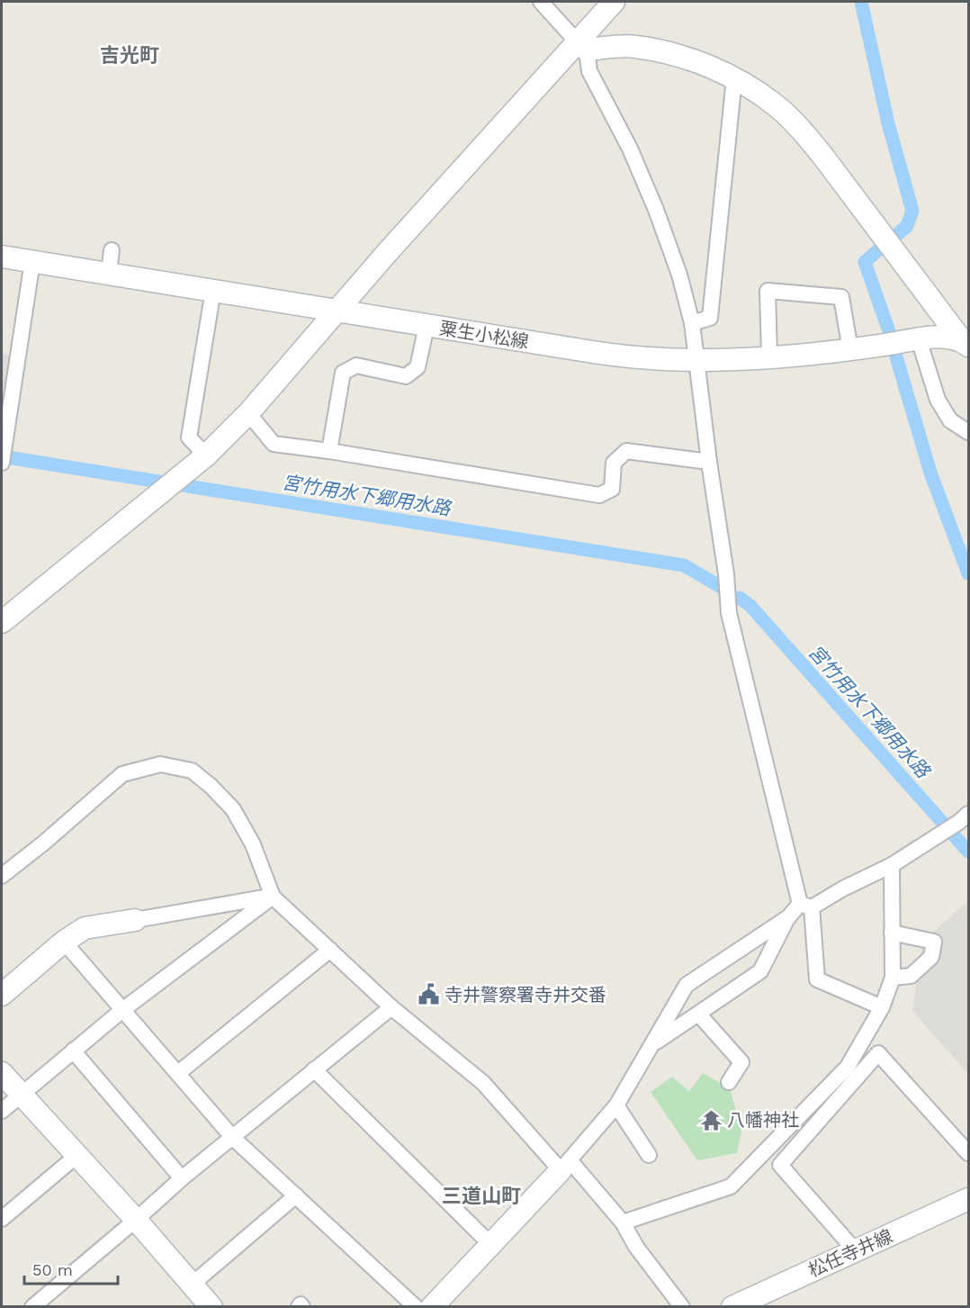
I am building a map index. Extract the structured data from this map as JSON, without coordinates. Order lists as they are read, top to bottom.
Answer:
{
  "streets": {
    "street": ["粟生小松線", "松任寺井線"]
  },
  "districts": ["吉光町", "三道山町"],
  "water": ["宮竹用水下郷用水路"],
  "places": {
    "public building": ["寺井警察署寺井交番"],
    "temple": ["八幡神社"]
  },
  "scale_bar": "50 m"
}
